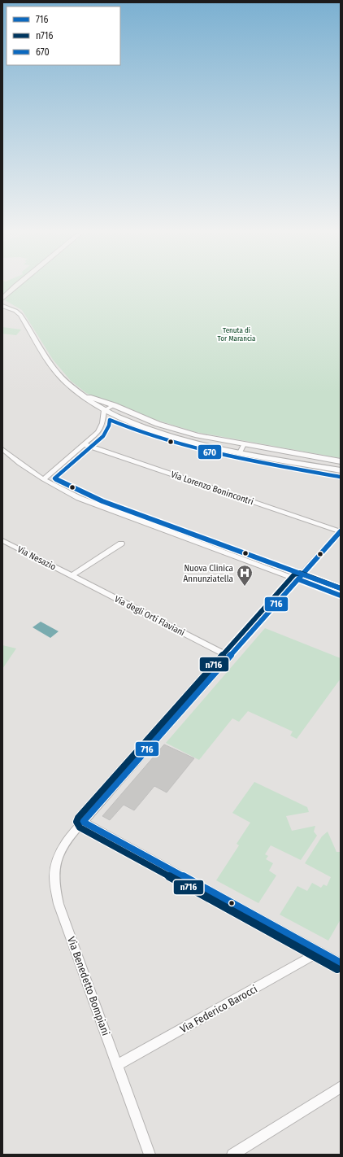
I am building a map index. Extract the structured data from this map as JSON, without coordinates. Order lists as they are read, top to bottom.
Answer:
{
  "streets": {
    "street": [
      "Via Lorenzo Bonincontri",
      "Via Nesazio",
      "Via degli Orti Flaviani",
      "Via Benedetto Bompiani",
      "Via Federico Barocci"
    ]
  },
  "crossings": [
    ["Via Lorenzo Bonincontri", "Via Benedetto Bompiani"],
    ["Via Nesazio", "Via degli Orti Flaviani"],
    ["Via degli Orti Flaviani", "Via Benedetto Bompiani"],
    ["Via Benedetto Bompiani", "Via Federico Barocci"]
  ],
  "parks": ["Tenuta di Tor Marancia"],
  "places": {
    "hospital": ["Nuova Clinica Annunziatella"]
  },
  "lines": ["transit line 670", "transit line 716", "transit line n716"],
  "legend": ["716", "n716", "670"]
}
